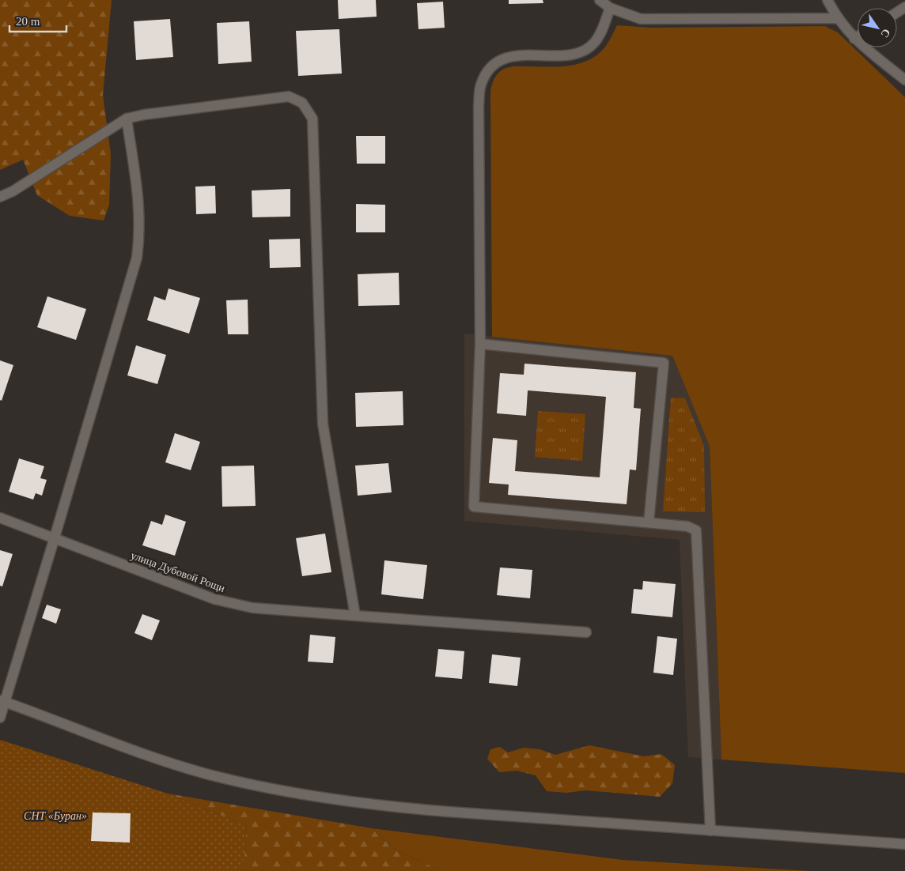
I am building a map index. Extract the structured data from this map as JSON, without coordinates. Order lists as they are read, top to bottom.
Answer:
{
  "streets": {
    "street": ["улица Дубовой Рощи"]
  },
  "parks": ["СНТ «Буран»"],
  "scale_bar": "20 m",
  "north": "bottom right"
}
